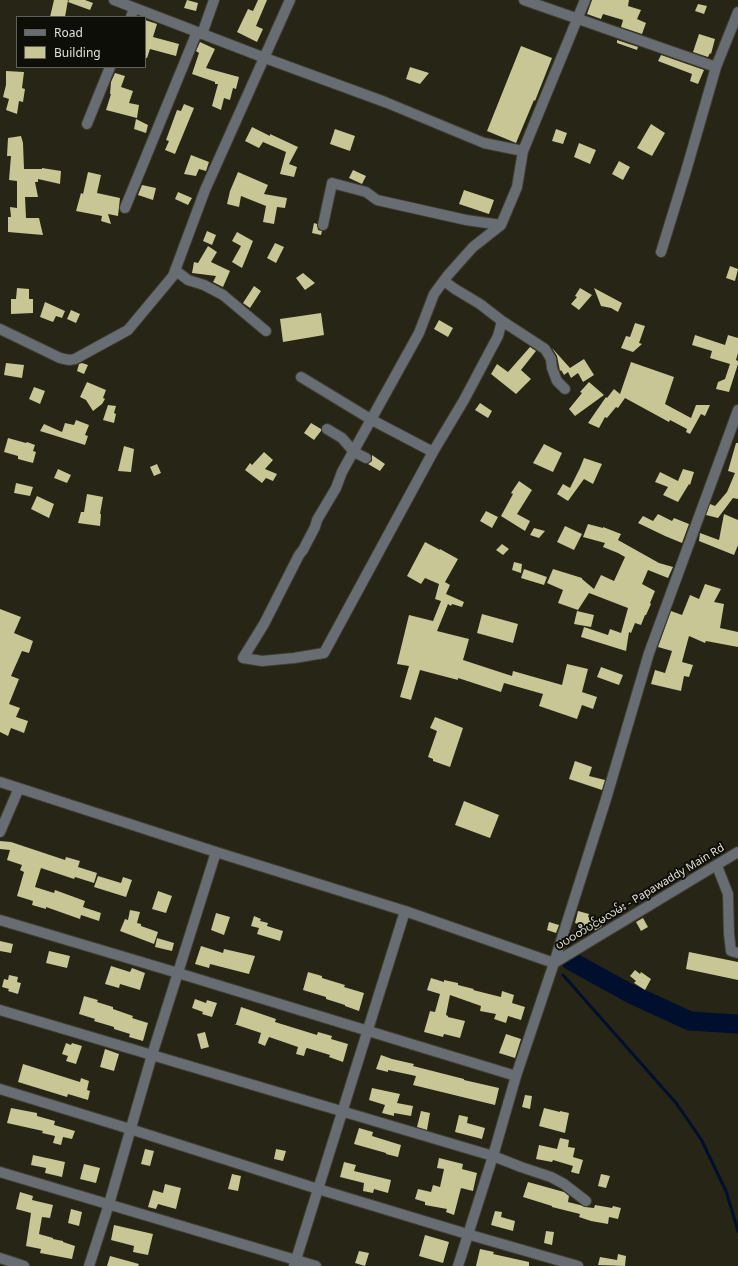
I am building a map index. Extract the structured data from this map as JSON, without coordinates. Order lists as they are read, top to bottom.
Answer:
{
  "streets": {
    "street": ["ပပဝတီပင်မလမ်း - Papawaddy Main Rd"]
  },
  "legend": ["Road", "Building"]
}
